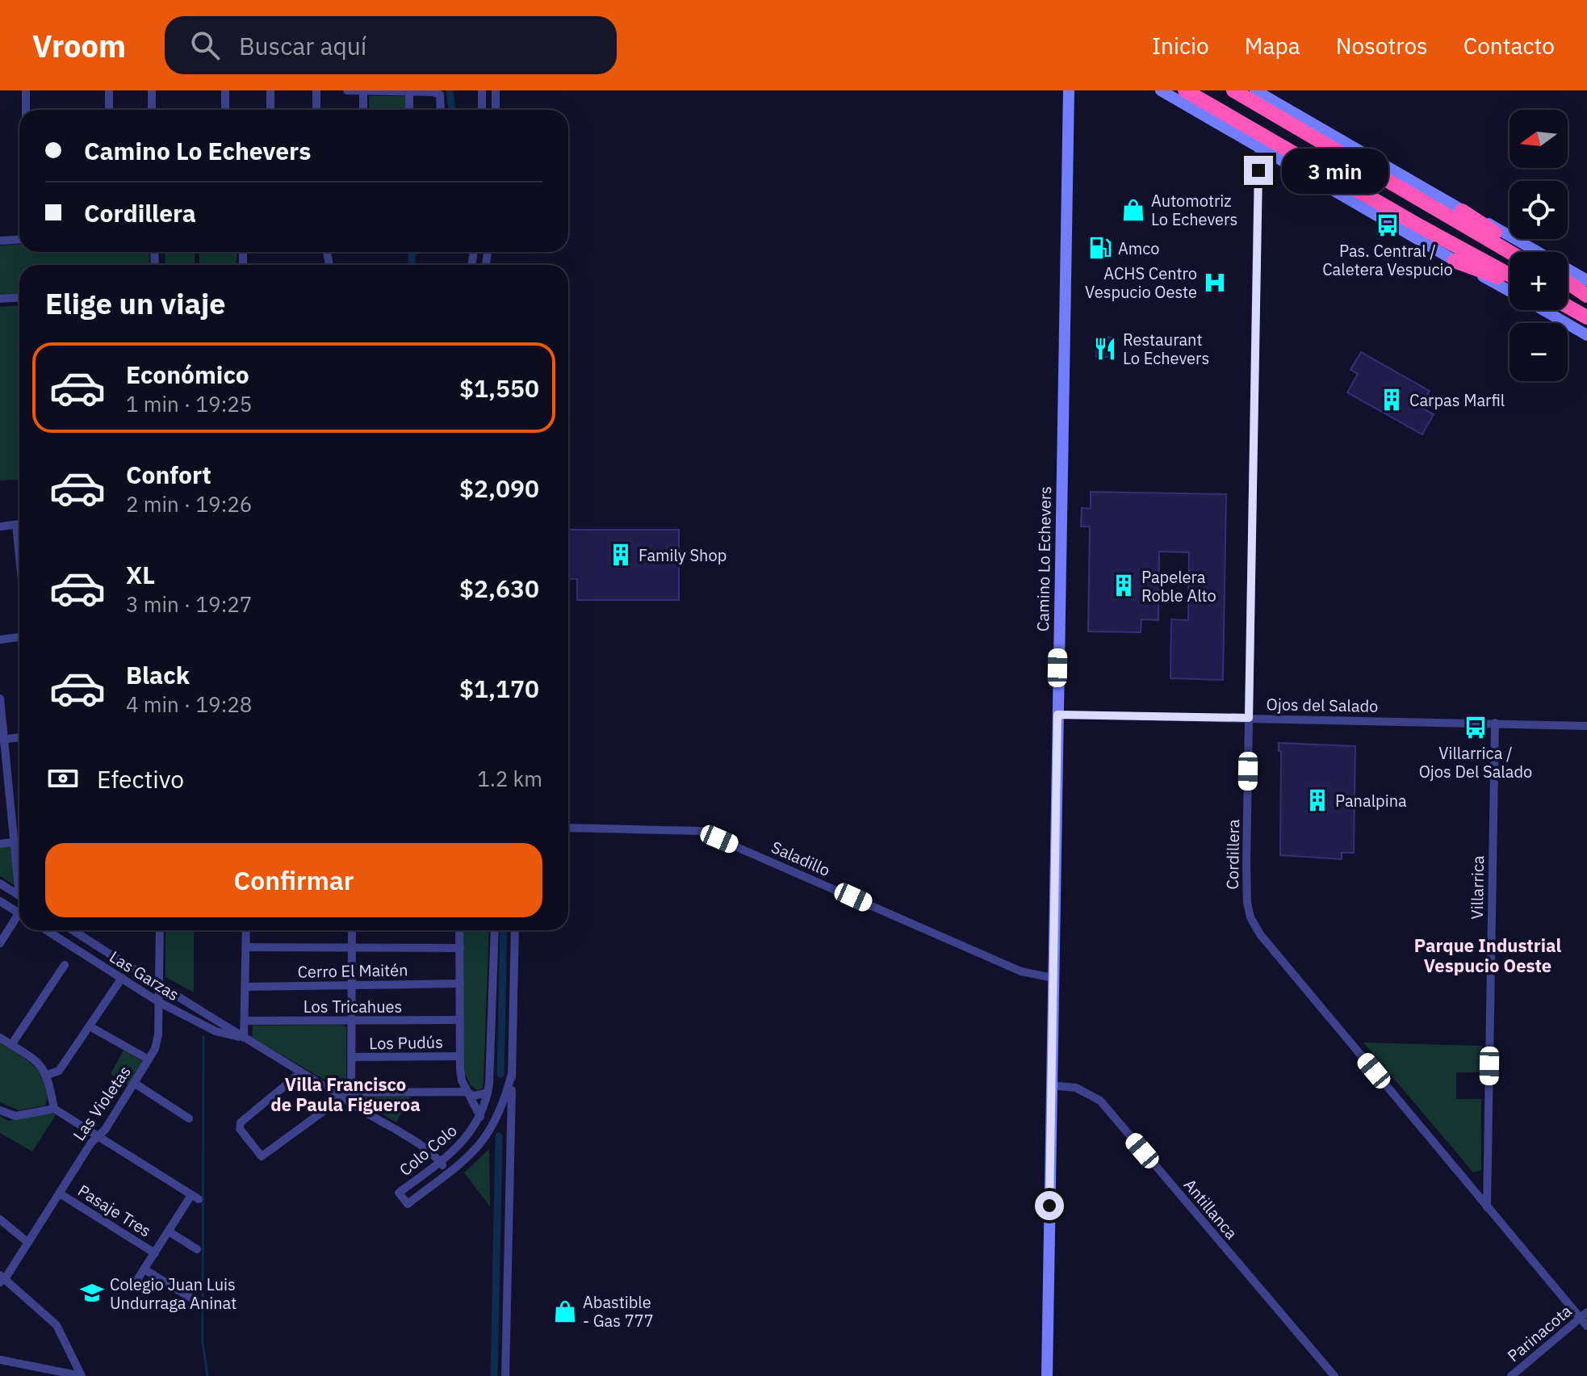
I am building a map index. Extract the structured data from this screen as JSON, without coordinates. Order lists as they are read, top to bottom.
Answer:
{
  "streets": {
    "main road": ["Camino Lo Echevers"],
    "street": [
      "Ojos del Salado",
      "Cordillera",
      "Saladillo",
      "Villarrica",
      "Cerro El Maitén",
      "Las Garzas",
      "Los Tricahues",
      "Los Pudús",
      "Las Violetas",
      "Colo Colo",
      "Antillanca",
      "Pasaje Tres",
      "Parinacota"
    ]
  },
  "crossings": [
    ["Camino Lo Echevers", "Ojos del Salado"],
    ["Camino Lo Echevers", "Saladillo"],
    ["Camino Lo Echevers", "Antillanca"],
    ["Ojos del Salado", "Cordillera"],
    ["Ojos del Salado", "Villarrica"],
    ["Cordillera", "Villarrica"],
    ["Cordillera", "Parinacota"],
    ["Las Garzas", "Las Violetas"],
    ["Las Garzas", "Colo Colo"],
    ["Las Violetas", "Pasaje Tres"]
  ],
  "districts": ["Parque Industrial Vespucio Oeste", "Villa Francisco de Paula Figueroa"],
  "places": {
    "shop": ["Automotriz Lo Echevers", "Abastible - Gas 777"],
    "bus stop": ["Pas. Central / Caletera Vespucio", "Villarrica / Ojos Del Salado"],
    "fuel station": ["Amco"],
    "hospital": ["ACHS Centro Vespucio Oeste"],
    "restaurant": ["Restaurant Lo Echevers"],
    "building": [
      "Carpas Marfil",
      "Family Shop",
      "Papelera Roble Alto",
      "Panalpina"
    ],
    "school or university": ["Colegio Juan Luis Undurraga Aninat"]
  },
  "north": "left",
  "page": {
    "header": "Vroom",
    "search": "Buscar aquí",
    "nav": [
      "Inicio",
      "Mapa",
      "Nosotros",
      "Contacto"
    ],
    "map_buttons": ["+", "−"],
    "banner": ["Camino Lo Echevers", "Cordillera"],
    "bubble": "3 min",
    "heading": "Elige un viaje",
    "list": [
      {
        "name": "Económico",
        "note": "1 min · 19:25",
        "value": "$1,550"
      },
      {
        "name": "Confort",
        "note": "2 min · 19:26",
        "value": "$2,090"
      },
      {
        "name": "XL",
        "note": "3 min · 19:27",
        "value": "$2,630"
      },
      {
        "name": "Black",
        "note": "4 min · 19:28",
        "value": "$1,170"
      }
    ],
    "pay": ["Efectivo", "1.2 km"],
    "buttons": "Confirmar"
  }
}
